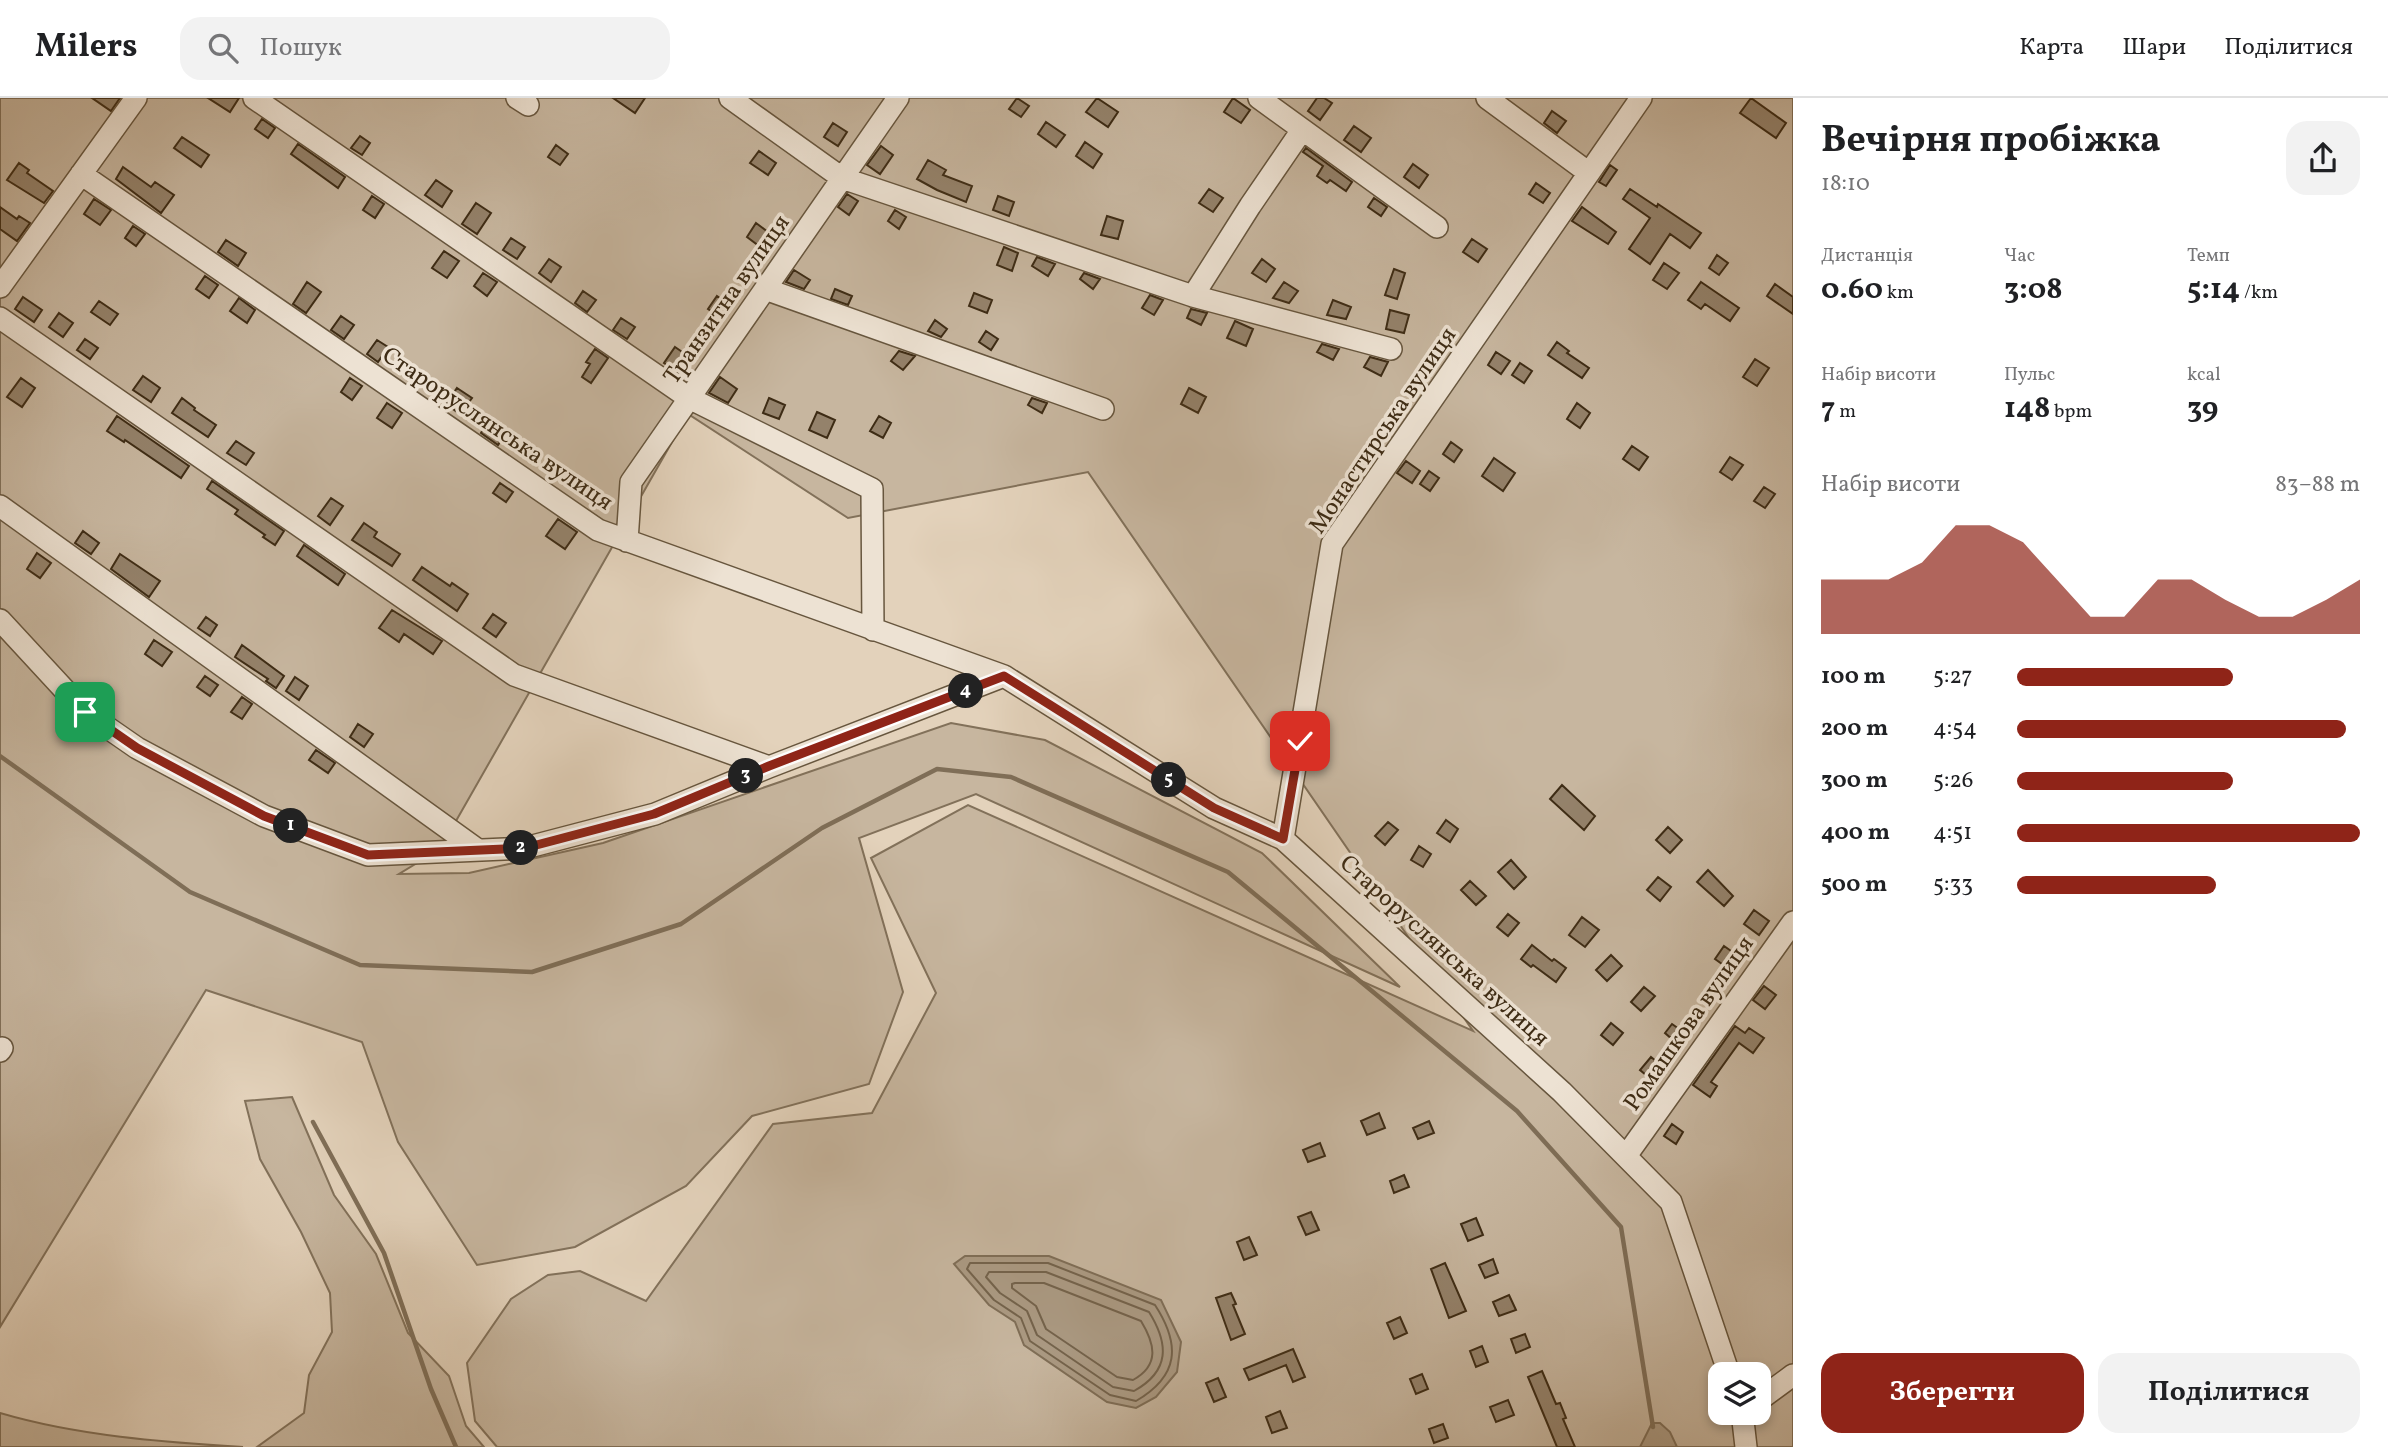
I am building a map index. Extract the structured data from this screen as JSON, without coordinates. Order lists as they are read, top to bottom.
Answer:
{
  "streets": {
    "street": [
      "Транзитна вулиця",
      "Староруслянська вулиця",
      "Монастирська вулиця",
      "Ромашкова вулиця"
    ]
  },
  "crossings": [
    ["Транзитна вулиця", "Староруслянська вулиця"],
    ["Староруслянська вулиця", "Монастирська вулиця"],
    ["Староруслянська вулиця", "Ромашкова вулиця"]
  ],
  "page": {
    "header": "Milers",
    "search": "Пошук",
    "nav": ["Карта", "Шари", "Поділитися"],
    "heading": ["Вечірня пробіжка", "18:10"],
    "stats": [
      ["Дистанція", "0.60 km"],
      ["Час", "3:08"],
      ["Темп", "5:14 /km"],
      ["Набір висоти", "7 m"],
      ["Пульс", "148 bpm"],
      ["kcal", "39"]
    ],
    "chart": ["Набір висоти", "83–88 m"],
    "list": [
      {
        "name": "100 m",
        "note": "5:27"
      },
      {
        "name": "200 m",
        "note": "4:54"
      },
      {
        "name": "300 m",
        "note": "5:26"
      },
      {
        "name": "400 m",
        "note": "4:51"
      },
      {
        "name": "500 m",
        "note": "5:33"
      }
    ],
    "pins": [
      "4",
      "3",
      "5",
      "1",
      "2"
    ],
    "buttons": ["Зберегти", "Поділитися"]
  }
}
